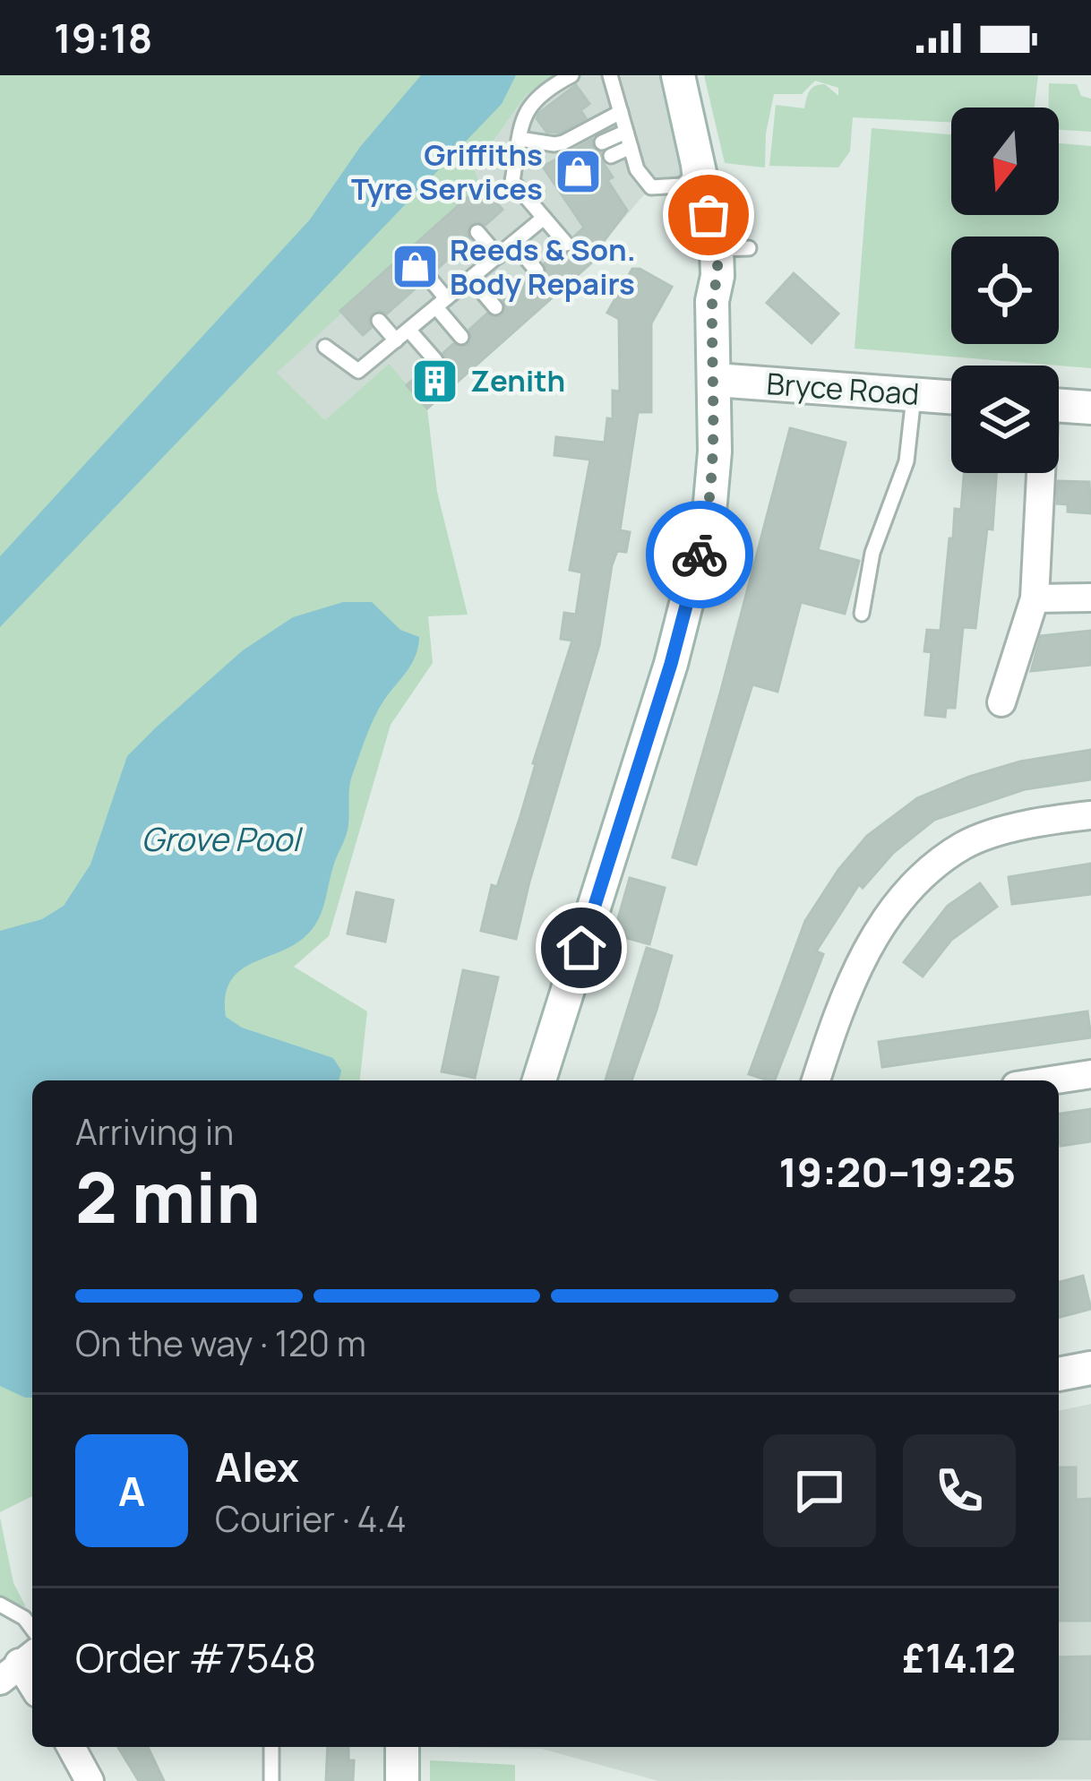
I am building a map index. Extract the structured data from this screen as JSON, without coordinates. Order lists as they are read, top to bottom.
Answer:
{
  "streets": {
    "main road": ["Bryce Road"]
  },
  "water": ["Grove Pool"],
  "places": {
    "shop": ["Griffiths Tyre Services", "Reeds & Son. Body Repairs"],
    "building": ["Zenith"]
  },
  "north": "bottom",
  "page": {
    "status": "19:18",
    "heading": ["2 min", "Arriving in", "19:20–19:25"],
    "panel": [
      "Alex",
      "Courier · 4.4",
      "Order #7548",
      "£14.12"
    ],
    "bar": "On the way · 120 m",
    "round": "A"
  }
}
